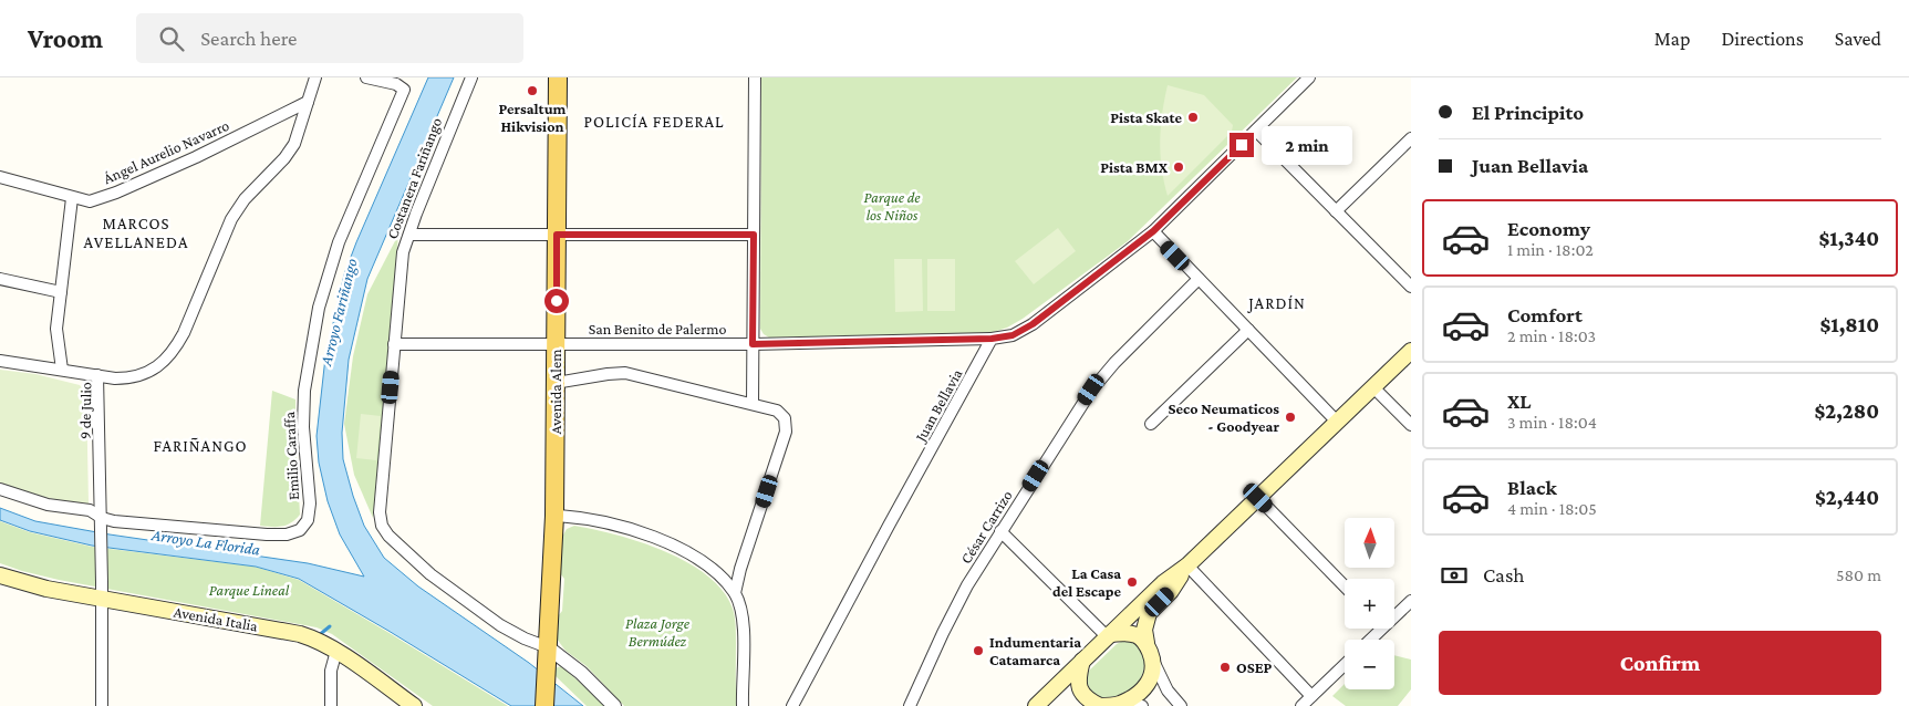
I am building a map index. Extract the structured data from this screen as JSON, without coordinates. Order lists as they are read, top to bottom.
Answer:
{
  "streets": {
    "main road": ["Avenida Alem", "Avenida Italia"],
    "street": [
      "Ángel Aurelio Navarro",
      "Costanera Fariñango",
      "San Benito de Palermo",
      "Juan Bellavia",
      "9 de Julio",
      "Emilio Caraffa",
      "César Carrizo"
    ]
  },
  "crossings": [
    ["Ángel Aurelio Navarro", "9 de Julio"],
    ["Costanera Fariñango", "San Benito de Palermo"],
    ["Costanera Fariñango", "Avenida Alem"],
    ["San Benito de Palermo", "Avenida Alem"],
    ["San Benito de Palermo", "Juan Bellavia"],
    ["9 de Julio", "Emilio Caraffa"],
    ["9 de Julio", "Avenida Italia"]
  ],
  "districts": [
    "POLICÍA FEDERAL",
    "MARCOS AVELLANEDA",
    "JARDÍN",
    "FARIÑANGO"
  ],
  "water": ["Arroyo Fariñango", "Arroyo La Florida"],
  "parks": ["Parque de los Niños", "Parque Lineal", "Plaza Jorge Bermúdez"],
  "places": [
    "Persaltum Hikvision",
    "Pista Skate",
    "Pista BMX",
    "Seco Neumaticos - Goodyear",
    "La Casa del Escape",
    "Indumentaria Catamarca",
    "OSEP"
  ],
  "north": "top",
  "page": {
    "header": "Vroom",
    "search": "Search here",
    "nav": ["Map", "Directions", "Saved"],
    "banner": ["El Principito", "Juan Bellavia"],
    "bubble": "2 min",
    "list": [
      {
        "name": "Economy",
        "note": "1 min · 18:02",
        "value": "$1,340"
      },
      {
        "name": "Comfort",
        "note": "2 min · 18:03",
        "value": "$1,810"
      },
      {
        "name": "XL",
        "note": "3 min · 18:04",
        "value": "$2,280"
      },
      {
        "name": "Black",
        "note": "4 min · 18:05",
        "value": "$2,440"
      }
    ],
    "map_buttons": ["+", "−"],
    "pay": ["Cash", "580 m"],
    "buttons": "Confirm"
  }
}
